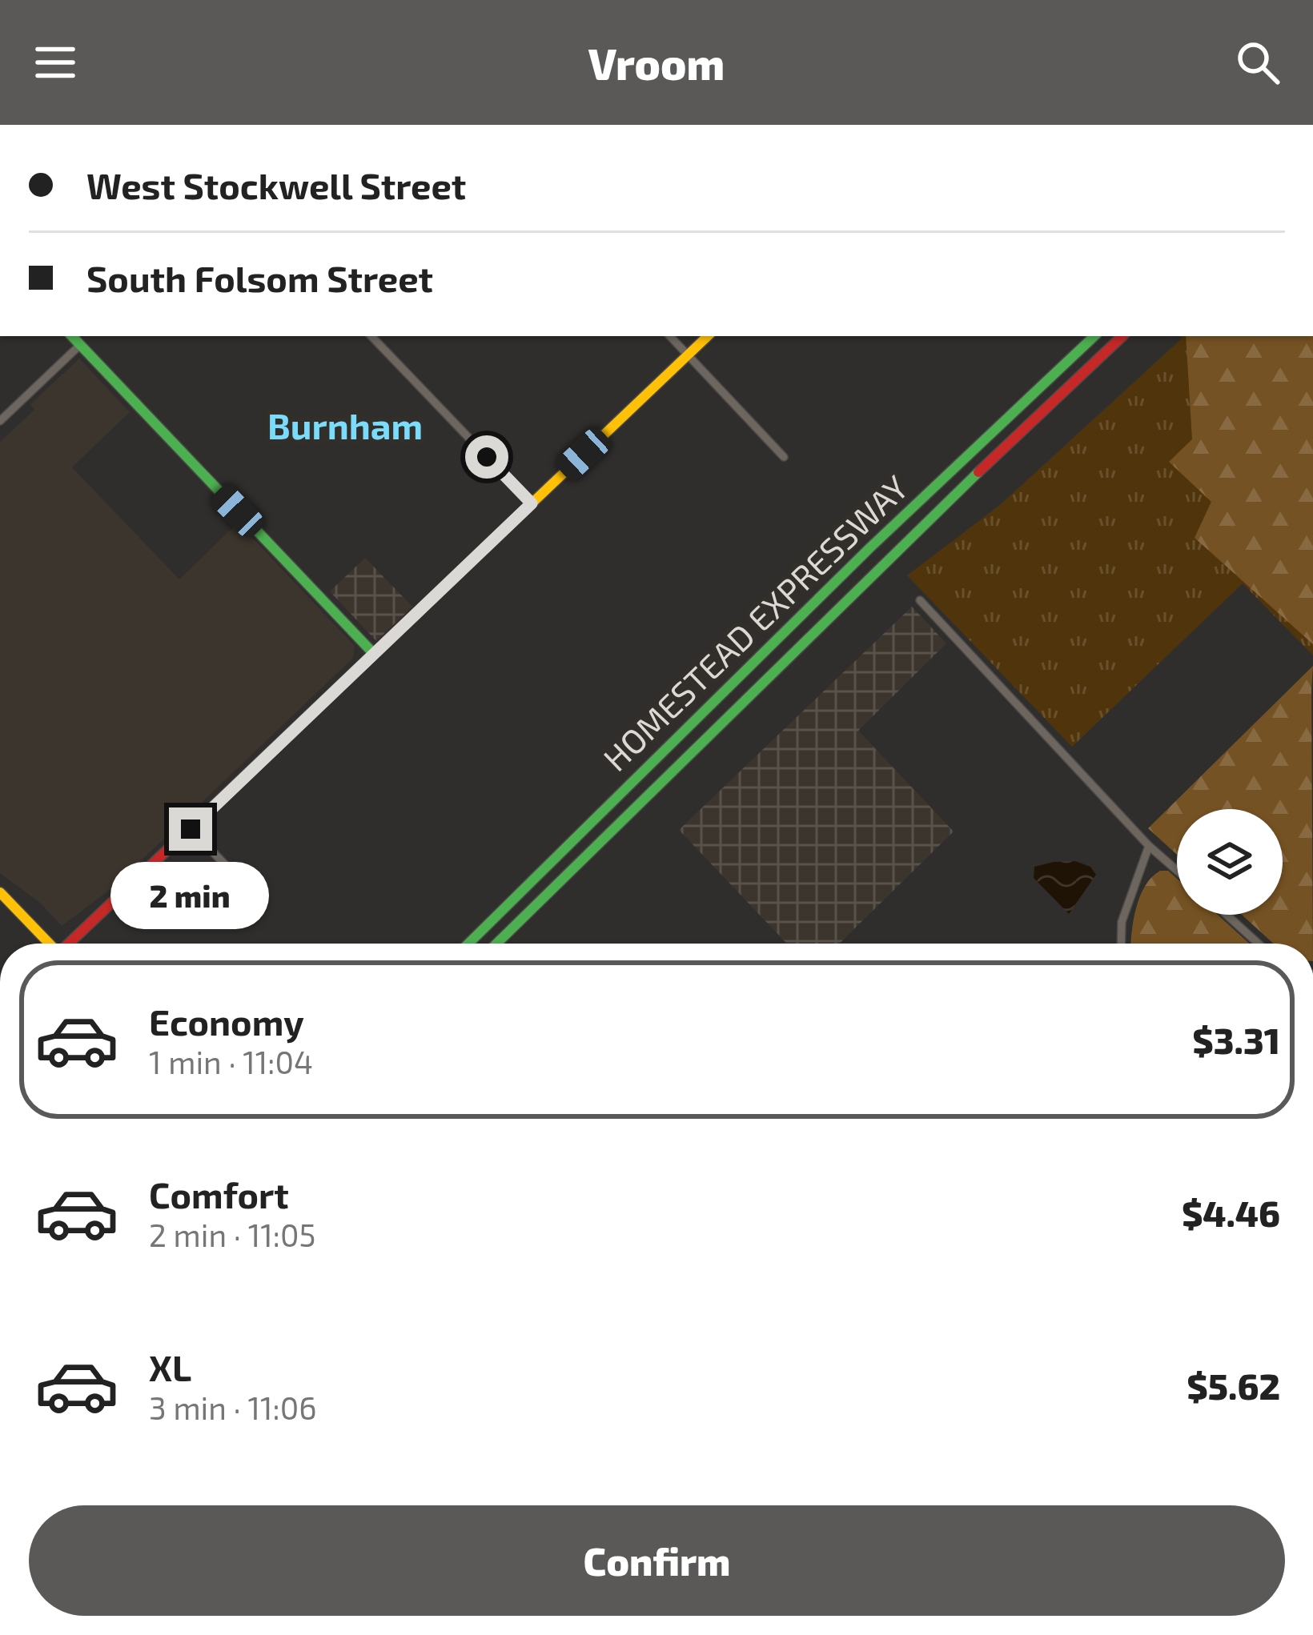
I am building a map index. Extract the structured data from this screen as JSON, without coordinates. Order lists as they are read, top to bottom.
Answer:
{
  "streets": {
    "main road": ["HOMESTEAD EXPRESSWAY"]
  },
  "districts": ["Burnham"],
  "page": {
    "header": "Vroom",
    "banner": ["West Stockwell Street", "South Folsom Street"],
    "bubble": "2 min",
    "list": [
      {
        "name": "Economy",
        "note": "1 min · 11:04",
        "value": "$3.31"
      },
      {
        "name": "Comfort",
        "note": "2 min · 11:05",
        "value": "$4.46"
      },
      {
        "name": "XL",
        "note": "3 min · 11:06",
        "value": "$5.62"
      }
    ],
    "buttons": "Confirm"
  }
}
